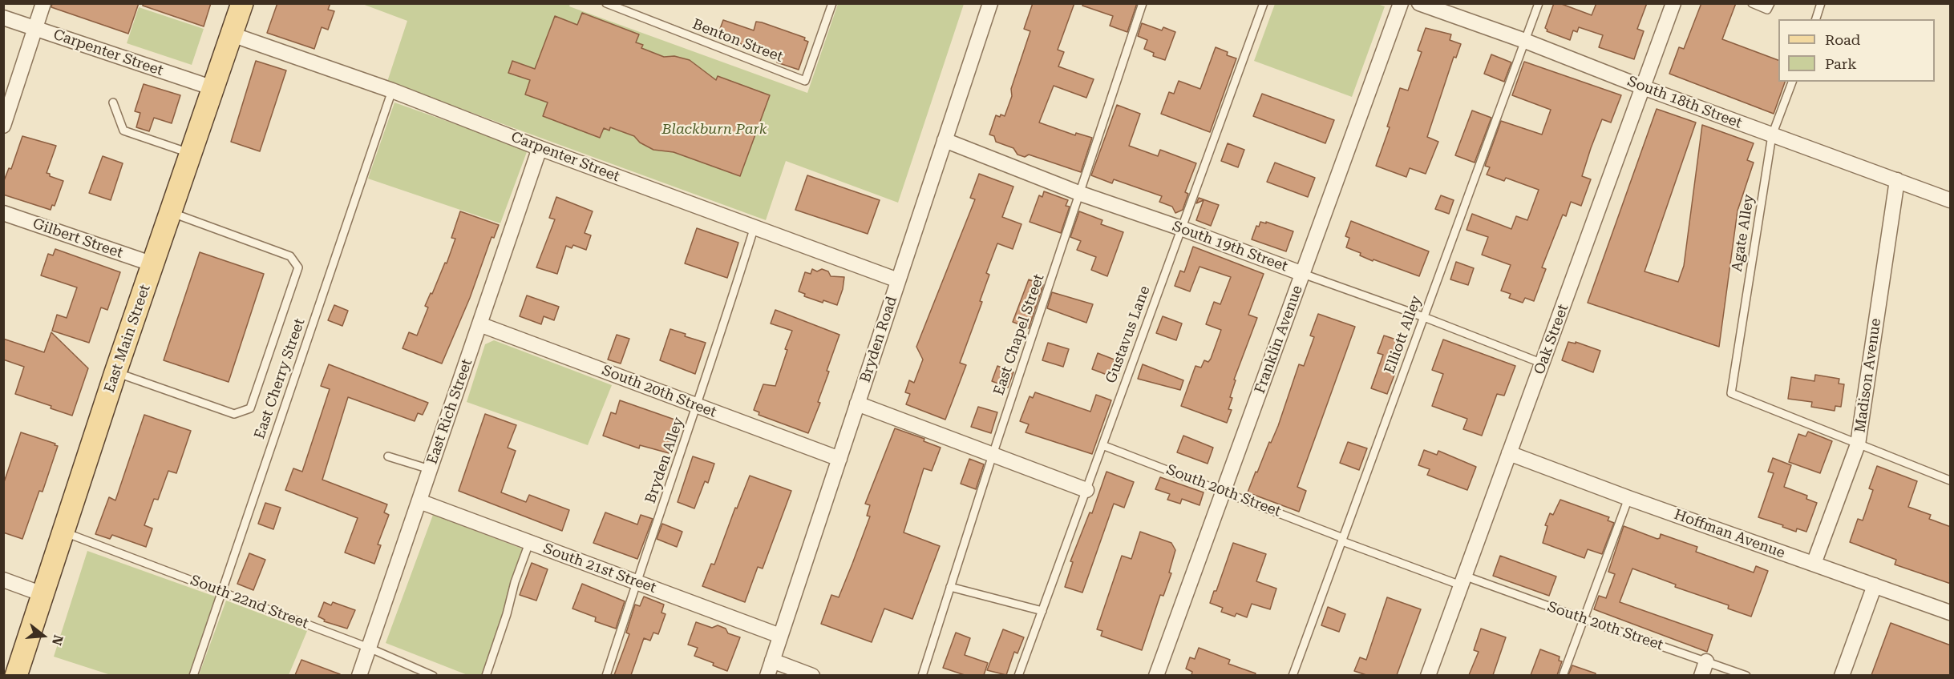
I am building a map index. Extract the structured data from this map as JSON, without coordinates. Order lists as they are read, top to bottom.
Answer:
{
  "streets": {
    "main road": ["East Main Street"],
    "street": [
      "Carpenter Street",
      "South 18th Street",
      "Gilbert Street",
      "South 19th Street",
      "Bryden Road",
      "Franklin Avenue",
      "Oak Street",
      "Madison Avenue",
      "South 20th Street",
      "East Rich Street",
      "Hoffman Avenue",
      "South 21st Street"
    ],
    "lane": [
      "Benton Street",
      "Agate Alley",
      "East Chapel Street",
      "Gustavus Lane",
      "Elliott Alley",
      "East Cherry Street",
      "Bryden Alley",
      "South 22nd Street"
    ]
  },
  "crossings": [
    ["Carpenter Street", "East Main Street"],
    ["Carpenter Street", "Bryden Road"],
    ["Carpenter Street", "East Cherry Street"],
    ["Carpenter Street", "East Rich Street"],
    ["Carpenter Street", "Bryden Alley"],
    ["South 18th Street", "Agate Alley"],
    ["South 18th Street", "Elliott Alley"],
    ["South 18th Street", "Oak Street"],
    ["South 18th Street", "Madison Avenue"],
    ["Agate Alley", "Madison Avenue"],
    ["Gilbert Street", "East Main Street"],
    ["South 19th Street", "East Chapel Street"],
    ["South 19th Street", "Gustavus Lane"],
    ["South 19th Street", "Elliott Alley"],
    ["South 19th Street", "Bryden Road"],
    ["South 19th Street", "Franklin Avenue"],
    ["South 19th Street", "Oak Street"],
    ["Gustavus Lane", "South 20th Street"],
    ["Elliott Alley", "South 20th Street"],
    ["East Main Street", "South 22nd Street"],
    ["Bryden Road", "South 20th Street"],
    ["Bryden Road", "South 21st Street"],
    ["Franklin Avenue", "South 20th Street"],
    ["Oak Street", "South 20th Street"],
    ["Oak Street", "Hoffman Avenue"],
    ["Madison Avenue", "Hoffman Avenue"],
    ["East Cherry Street", "South 22nd Street"],
    ["South 20th Street", "East Rich Street"],
    ["South 20th Street", "Bryden Alley"],
    ["East Rich Street", "South 21st Street"],
    ["East Rich Street", "South 22nd Street"],
    ["Bryden Alley", "South 21st Street"]
  ],
  "parks": ["Blackburn Park"],
  "legend": ["Road", "Park"],
  "north": "right"
}
